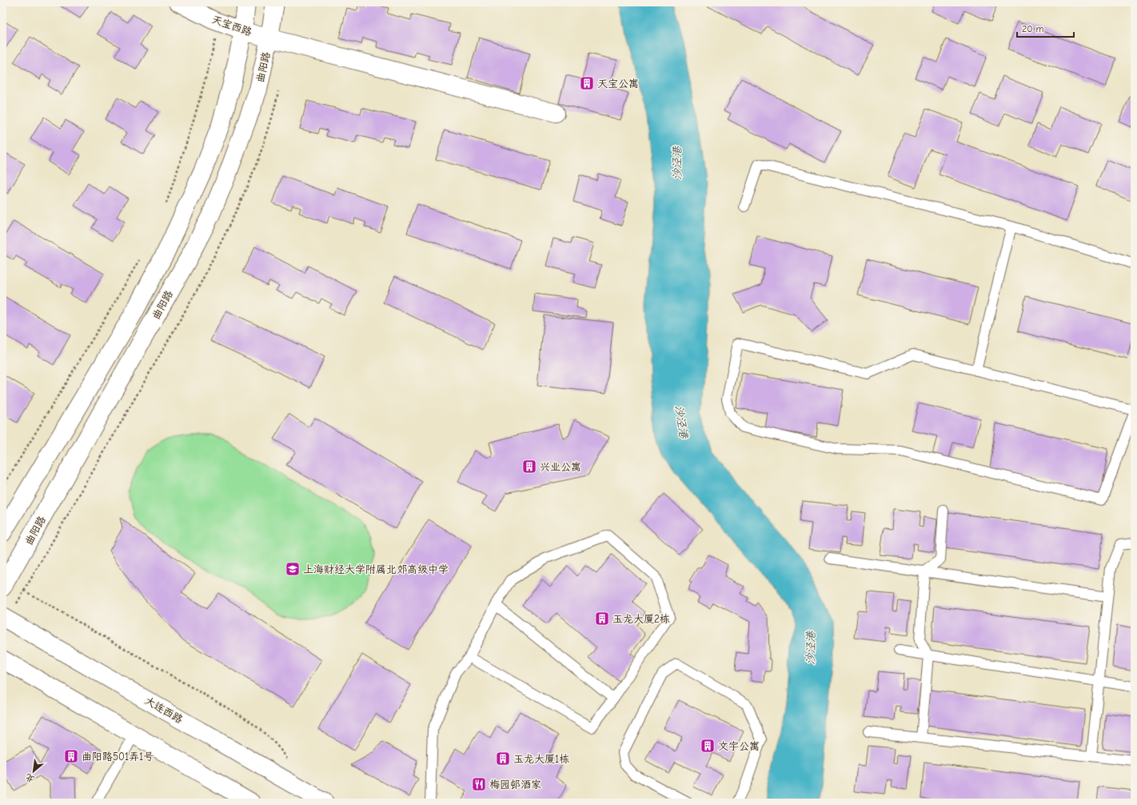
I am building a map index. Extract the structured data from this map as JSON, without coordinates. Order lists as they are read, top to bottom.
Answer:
{
  "streets": {
    "main road": ["天宝西路", "曲阳路", "大连西路"]
  },
  "crossings": [
    ["天宝西路", "曲阳路"]
  ],
  "water": ["沙泾港"],
  "places": {
    "building": [
      "天宝公寓",
      "兴业公寓",
      "玉龙大厦2栋",
      "文宇公寓",
      "曲阳路501弄1号",
      "玉龙大厦1栋"
    ],
    "school or university": ["上海财经大学附属北郊高级中学"],
    "restaurant": ["梅园邨酒家"]
  },
  "scale_bar": "20 m",
  "north": "bottom left"
}
